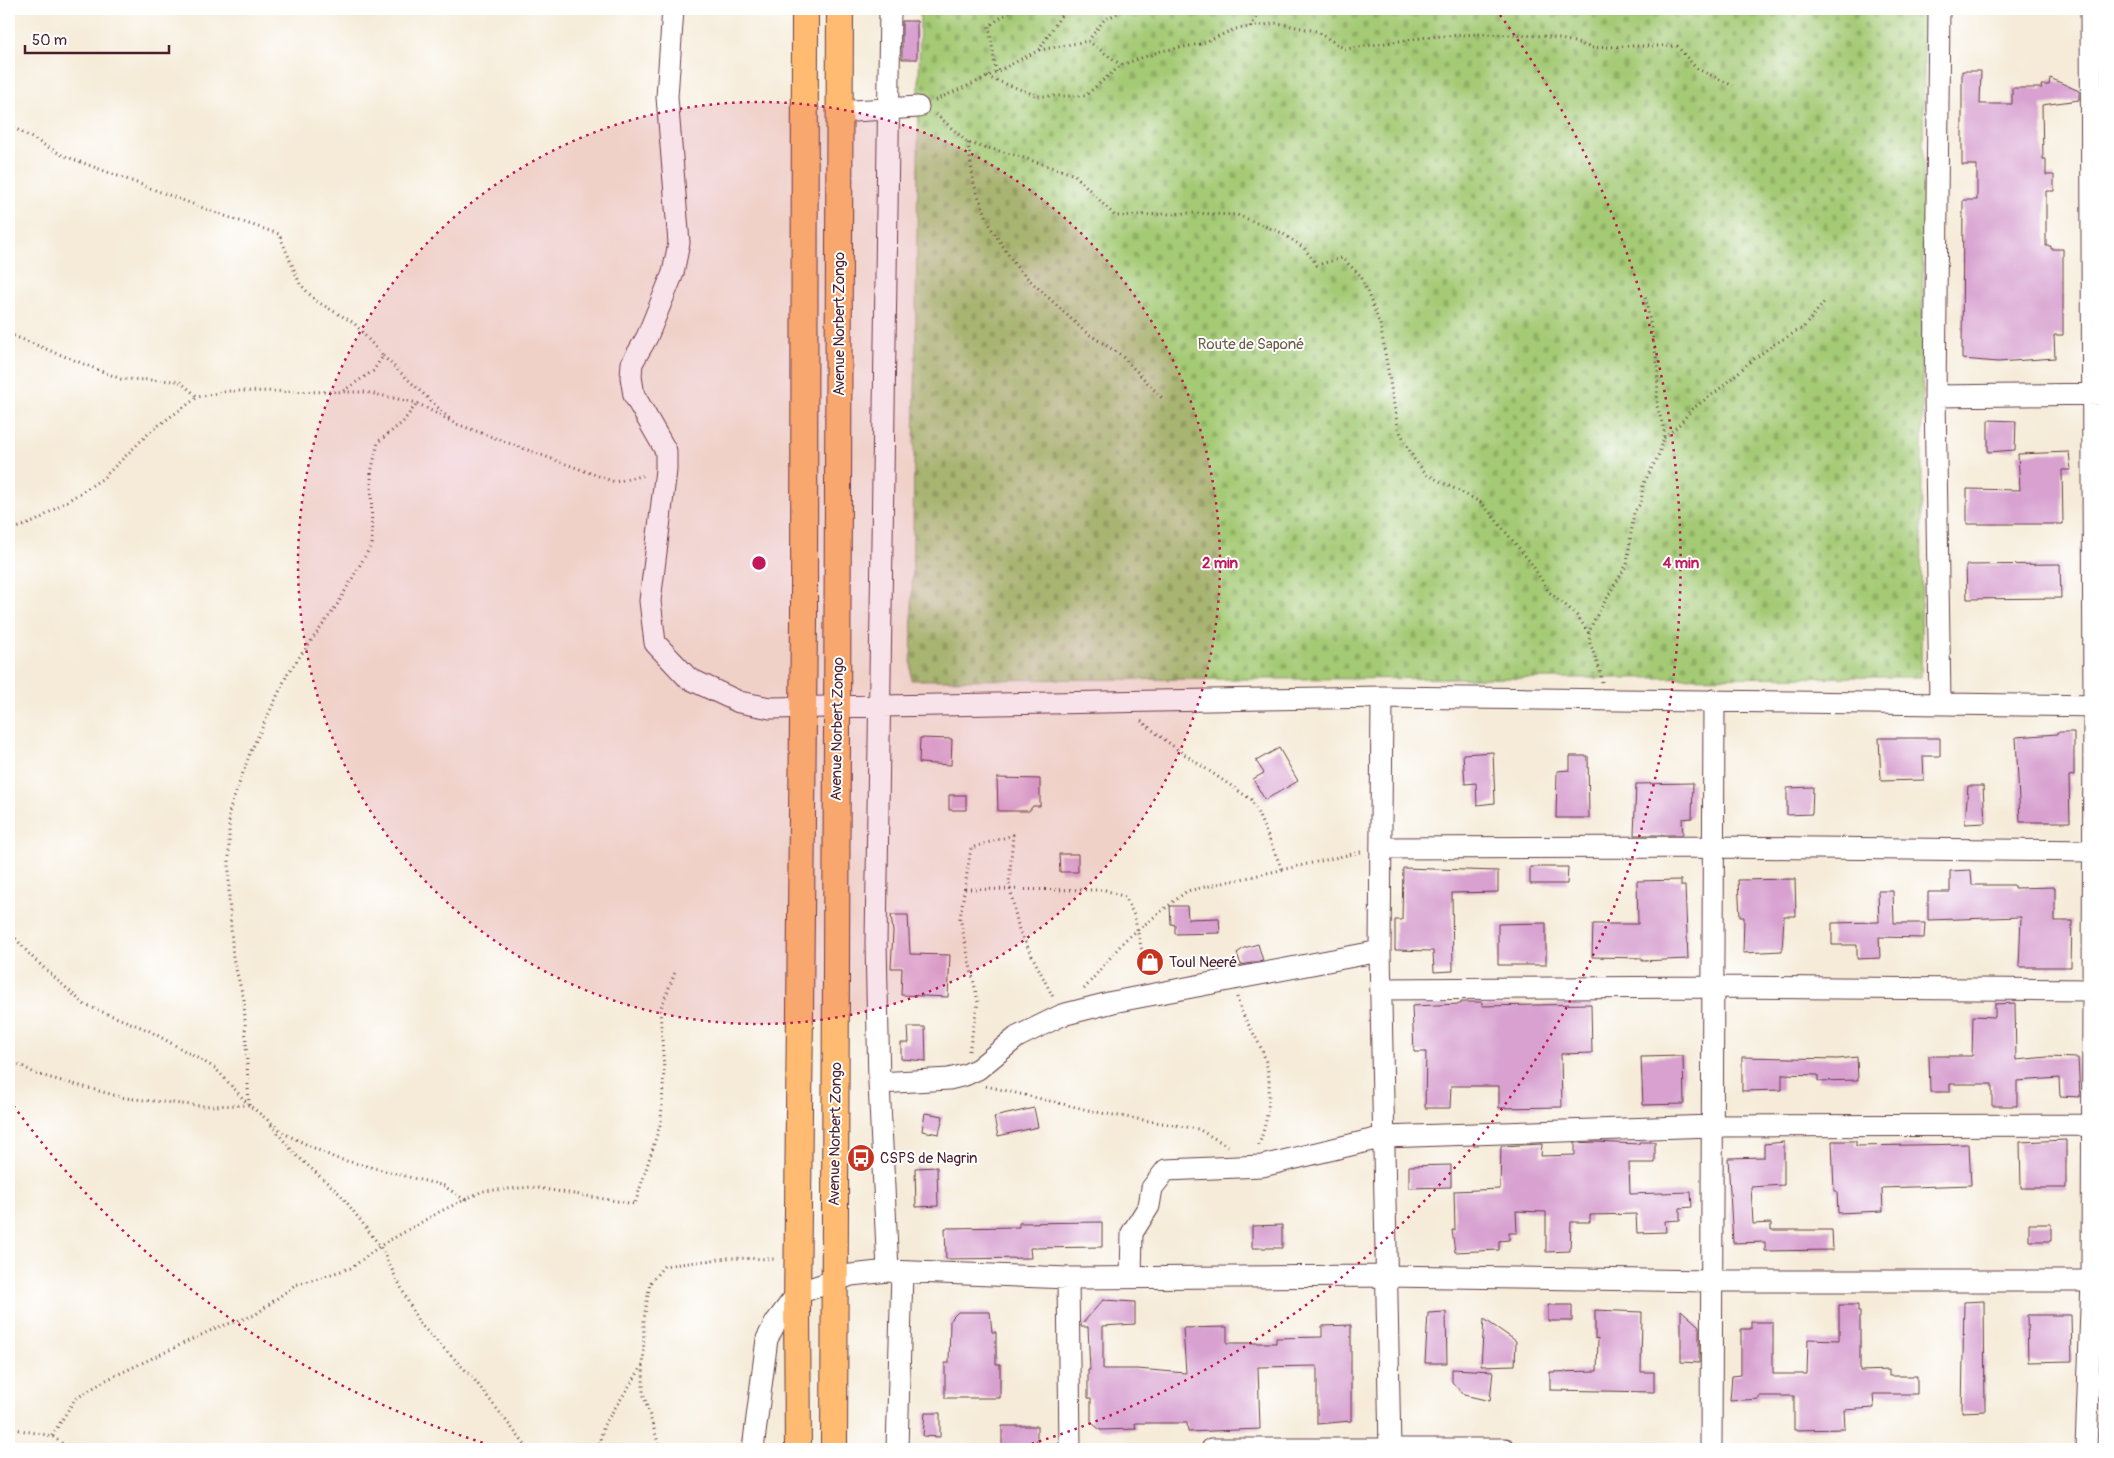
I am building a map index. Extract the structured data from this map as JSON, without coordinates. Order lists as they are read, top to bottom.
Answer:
{
  "streets": {
    "main road": ["Avenue Norbert Zongo"]
  },
  "parks": ["Route de Saponé"],
  "places": {
    "shop": ["Toul Neeré"],
    "bus stop": ["CSPS de Nagrin"]
  },
  "scale_bar": "50 m",
  "rings": ["2 min", "4 min"]
}
